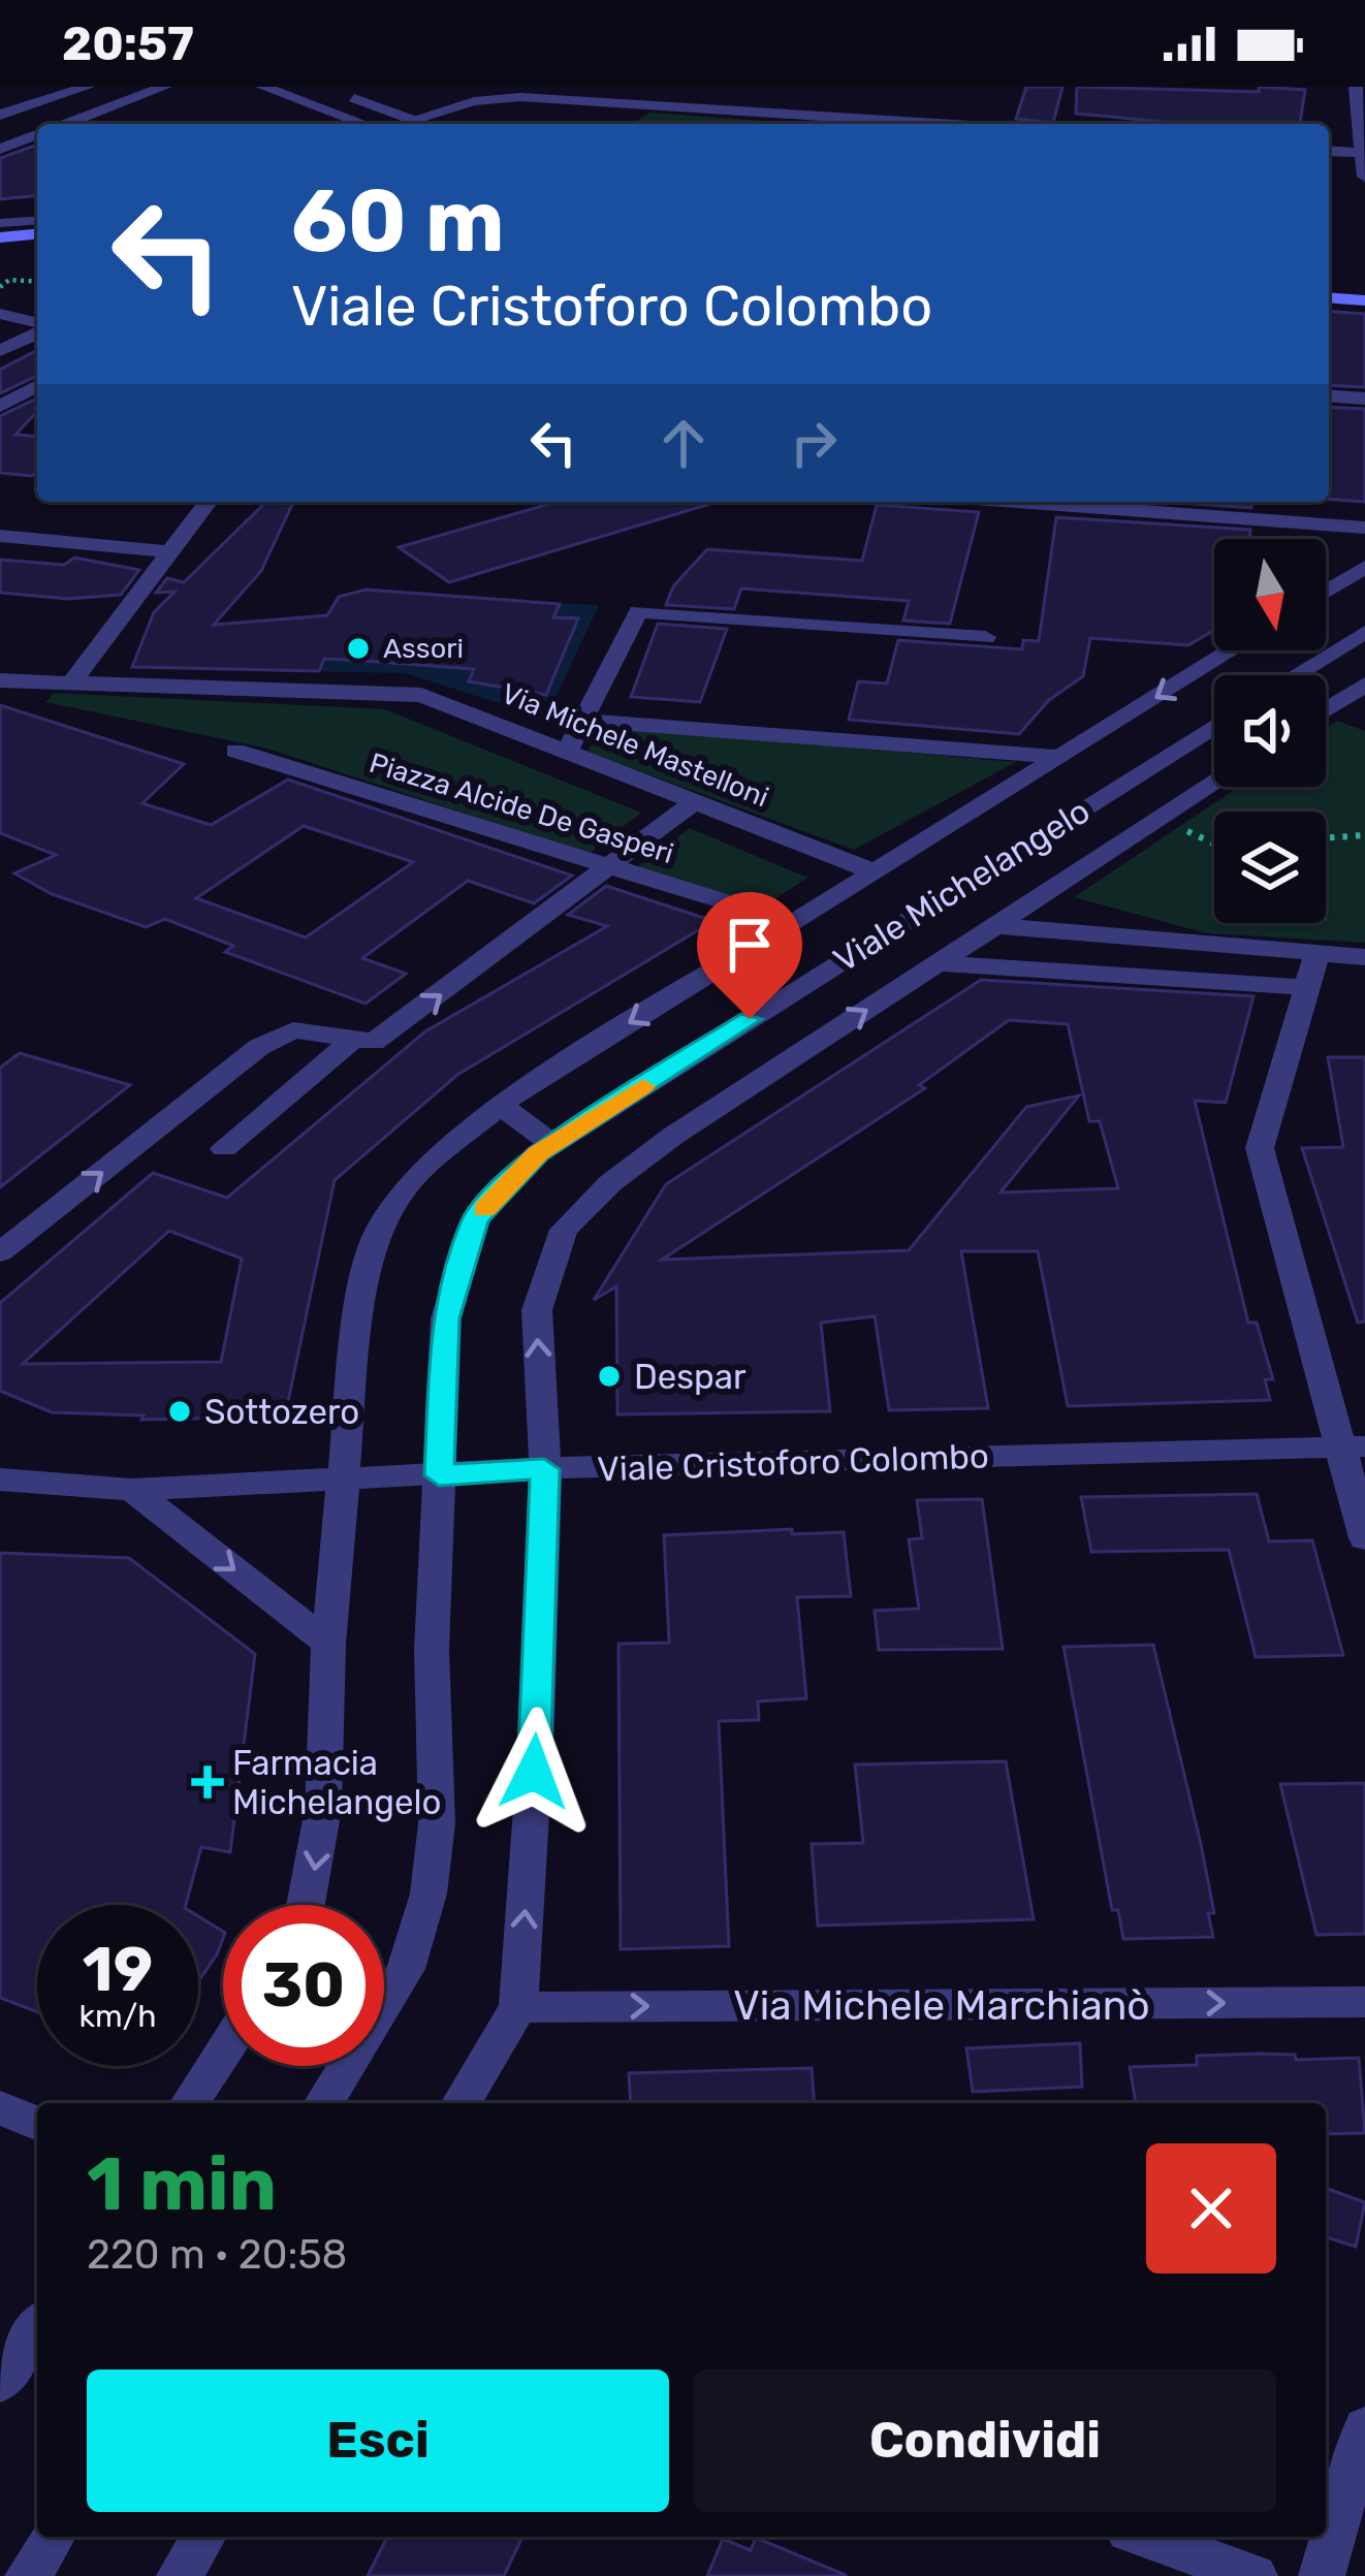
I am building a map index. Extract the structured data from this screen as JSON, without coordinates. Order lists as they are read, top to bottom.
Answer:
{
  "streets": {
    "street": [
      "Via Michele Mastelloni",
      "Piazza Alcide De Gasperi",
      "Viale Michelangelo",
      "Viale Cristoforo Colombo",
      "Via Michele Marchianò"
    ]
  },
  "crossings": [
    ["Via Michele Mastelloni", "Viale Michelangelo"],
    ["Piazza Alcide De Gasperi", "Viale Michelangelo"],
    ["Viale Michelangelo", "Viale Cristoforo Colombo"],
    ["Viale Michelangelo", "Via Michele Marchianò"]
  ],
  "one_way": ["Via Michele Marchianò"],
  "places": {
    "other": ["Assori", "Despar", "Sottozero"],
    "health": ["Farmacia Michelangelo"]
  },
  "north": "bottom",
  "page": {
    "status": "20:57",
    "turn": ["60 m", "Viale Cristoforo Colombo"],
    "speed": "19 km/h",
    "limit": "30",
    "heading": ["1 min", "220 m · 20:58"],
    "buttons": ["Esci", "Condividi"]
  }
}
